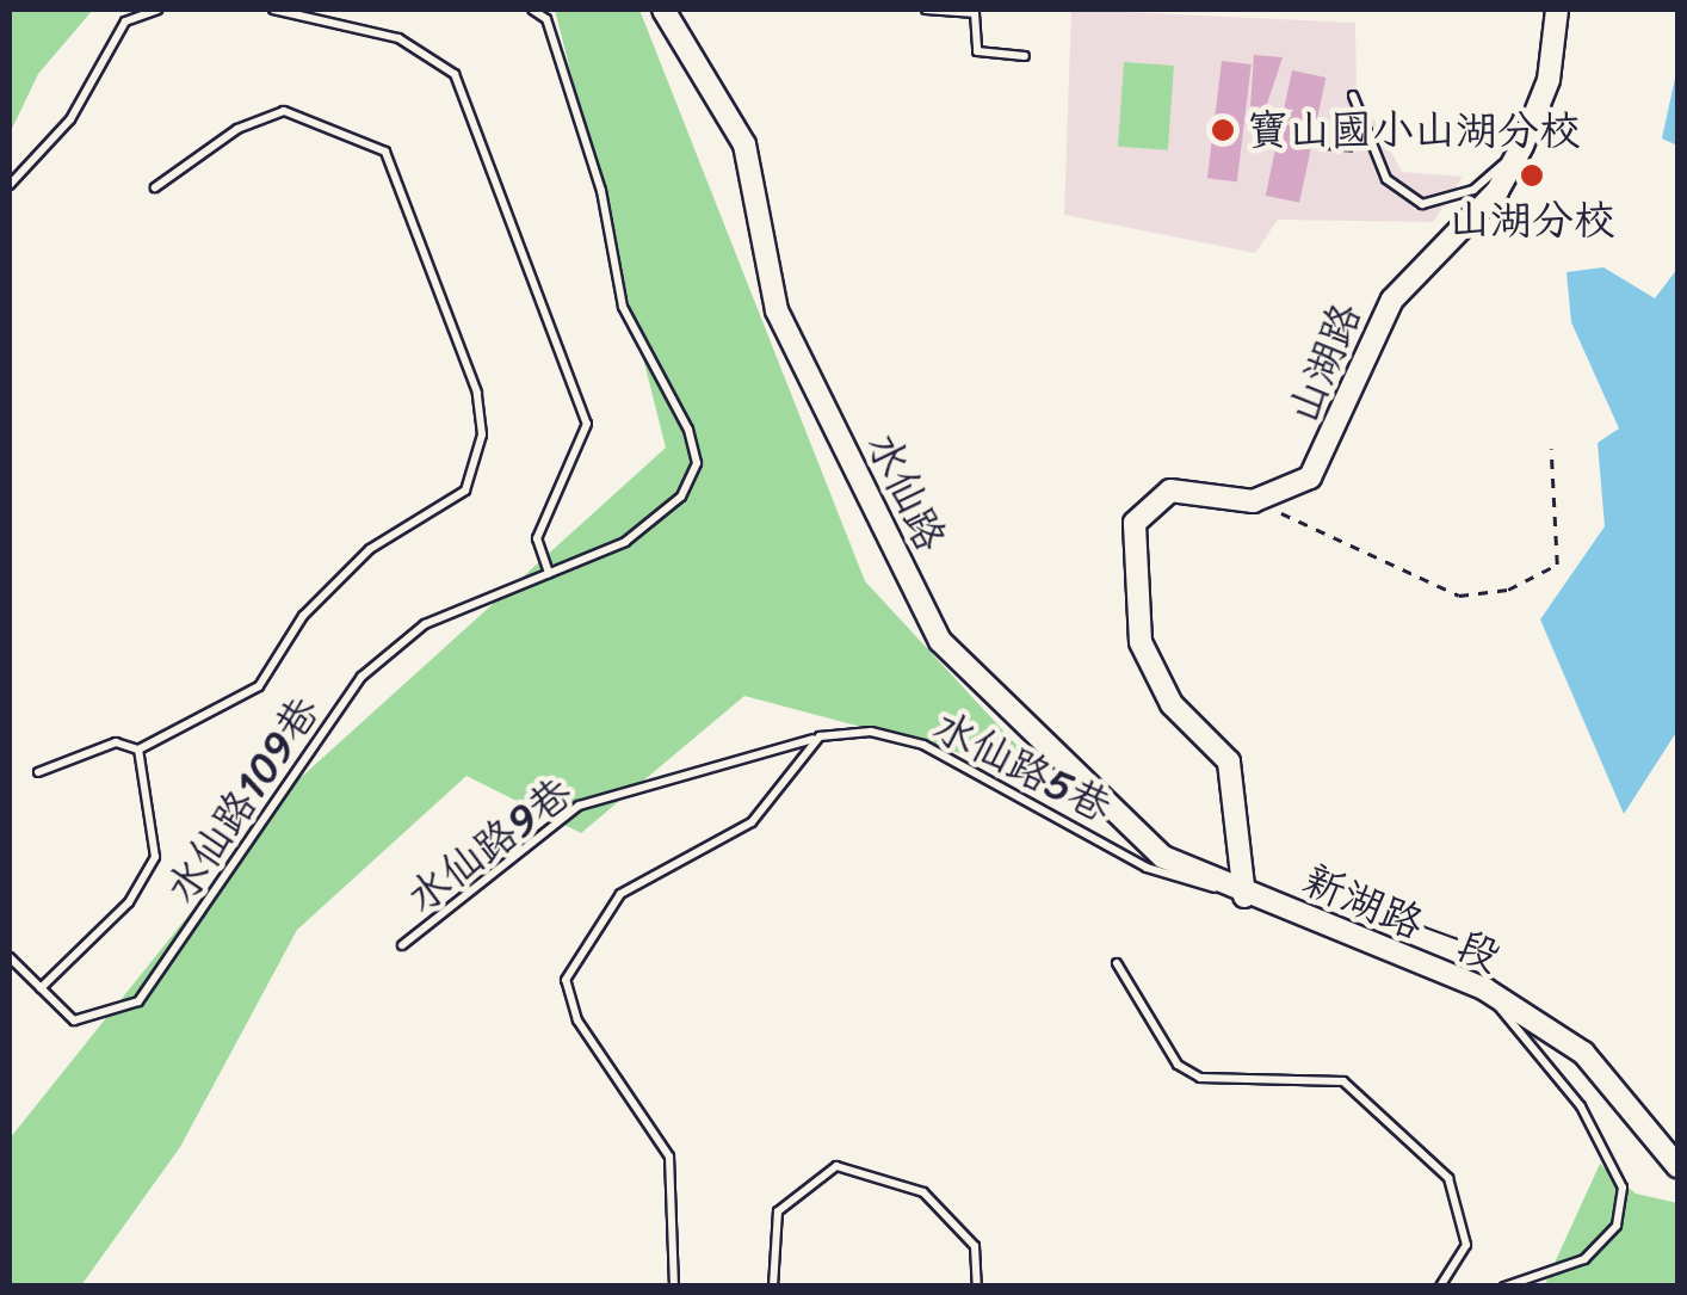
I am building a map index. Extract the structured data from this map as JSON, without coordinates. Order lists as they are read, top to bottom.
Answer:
{
  "streets": {
    "street": ["山湖路", "水仙路", "新湖路一段"],
    "lane": ["水仙路5巷", "水仙路109巷", "水仙路9巷"]
  },
  "crossings": [
    ["山湖路", "水仙路"],
    ["山湖路", "水仙路5巷"],
    ["山湖路", "新湖路一段"],
    ["水仙路", "水仙路5巷"],
    ["水仙路", "新湖路一段"],
    ["水仙路5巷", "水仙路9巷"],
    ["水仙路5巷", "新湖路一段"]
  ],
  "places": ["寶山國小山湖分校", "山湖分校"]
}
